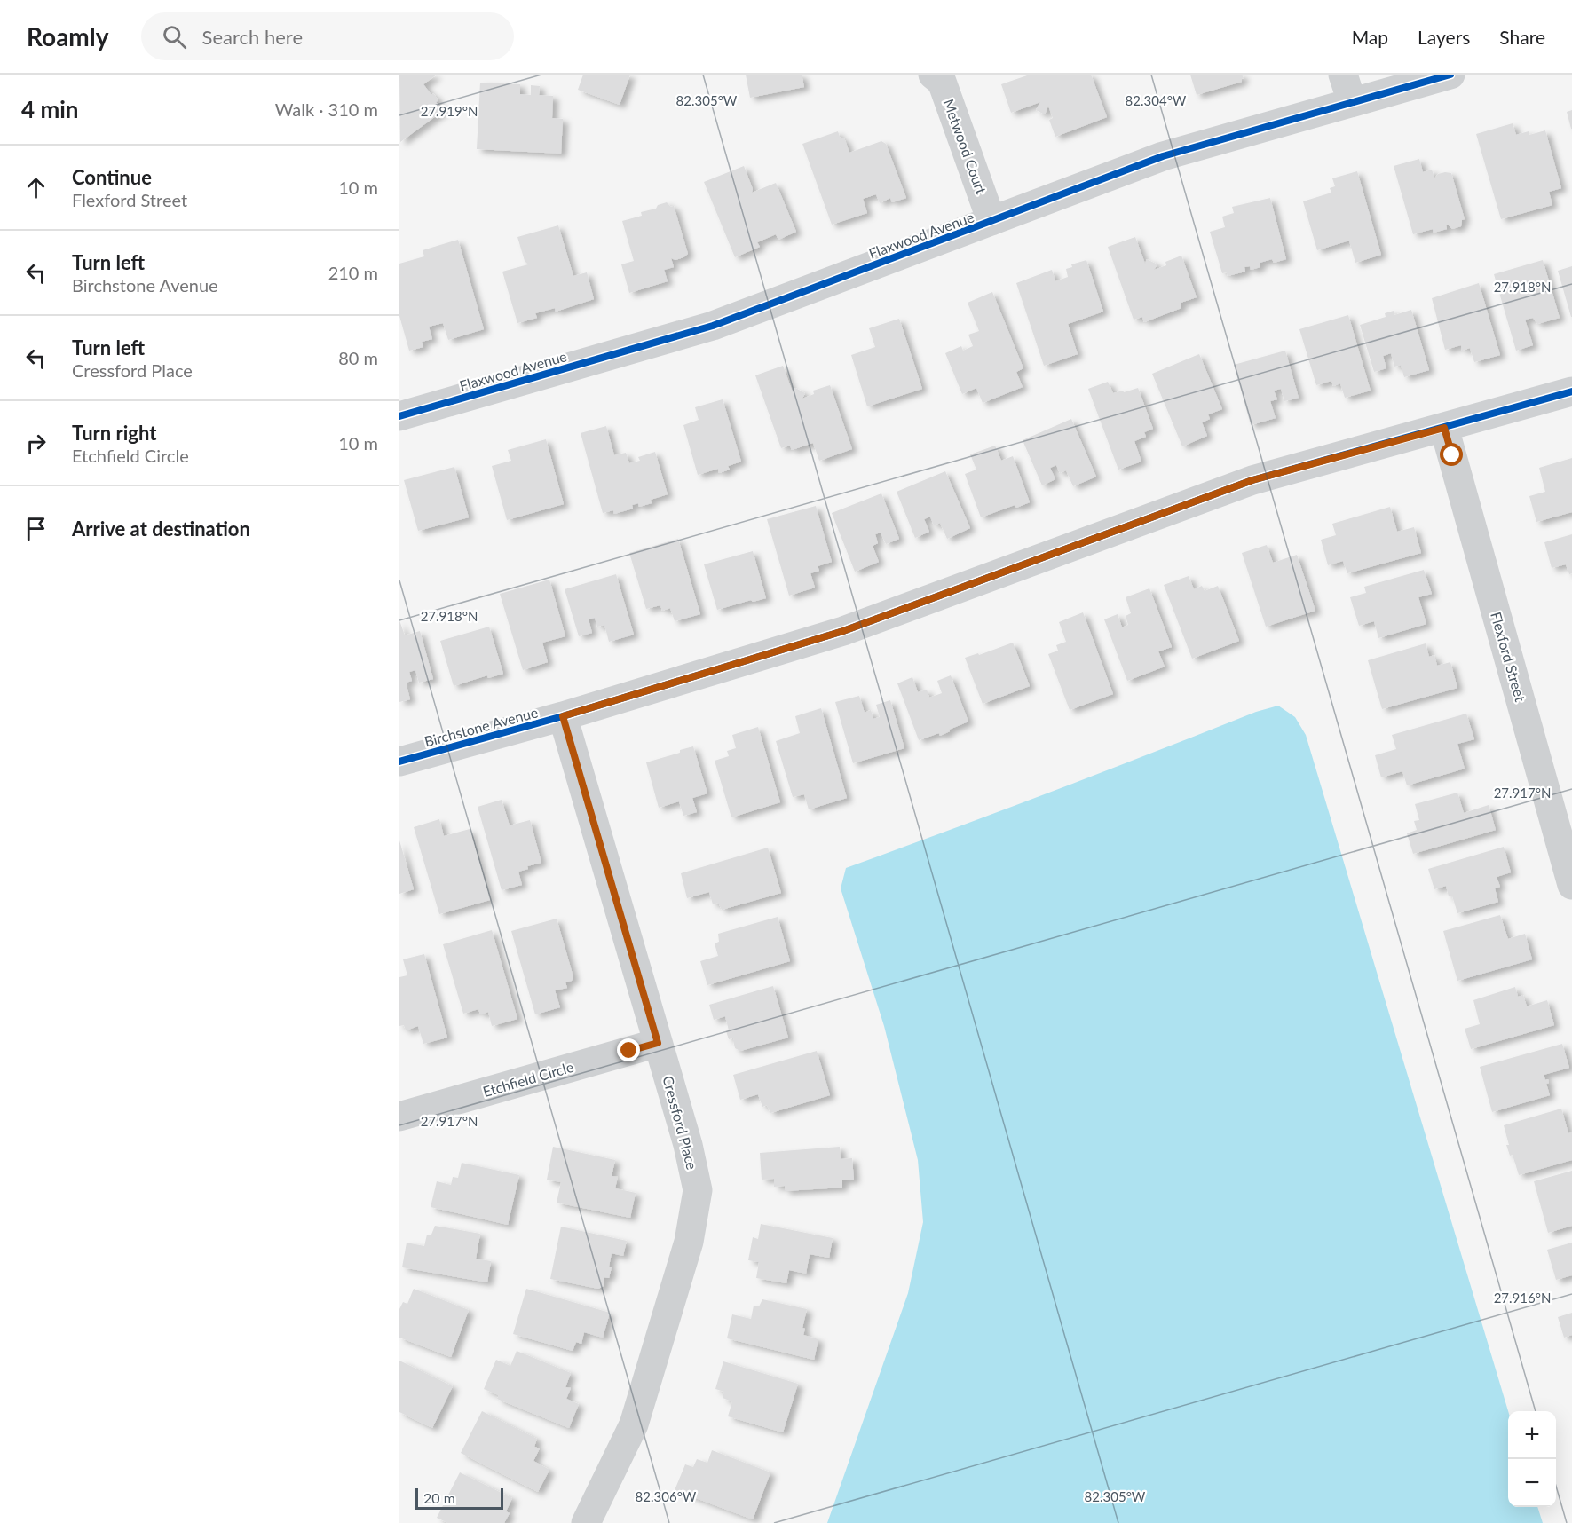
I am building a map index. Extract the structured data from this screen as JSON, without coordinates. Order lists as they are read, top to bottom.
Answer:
{
  "streets": {
    "street": [
      "Metwood Court",
      "Flaxwood Avenue",
      "Flexford Street",
      "Birchstone Avenue",
      "Etchfield Circle",
      "Cressford Place"
    ]
  },
  "crossings": [
    ["Metwood Court", "Flaxwood Avenue"],
    ["Flexford Street", "Birchstone Avenue"],
    ["Birchstone Avenue", "Cressford Place"],
    ["Etchfield Circle", "Cressford Place"]
  ],
  "scale_bar": "20 m",
  "page": {
    "header": "Roamly",
    "search": "Search here",
    "nav": ["Map", "Layers", "Share"],
    "heading": ["4 min", "Walk · 310 m"],
    "list": [
      ["Continue", "Flexford Street", "10 m"],
      ["Turn left", "Birchstone Avenue", "210 m"],
      ["Turn left", "Cressford Place", "80 m"],
      ["Turn right", "Etchfield Circle", "10 m"],
      "Arrive at destination"
    ],
    "map_buttons": ["+", "−"],
    "scale": "20 m"
  },
  "coordinates": [
    "82.305°W",
    "82.304°W",
    "27.919°N",
    "27.918°N",
    "27.917°N",
    "27.916°N",
    "82.306°W"
  ]
}
